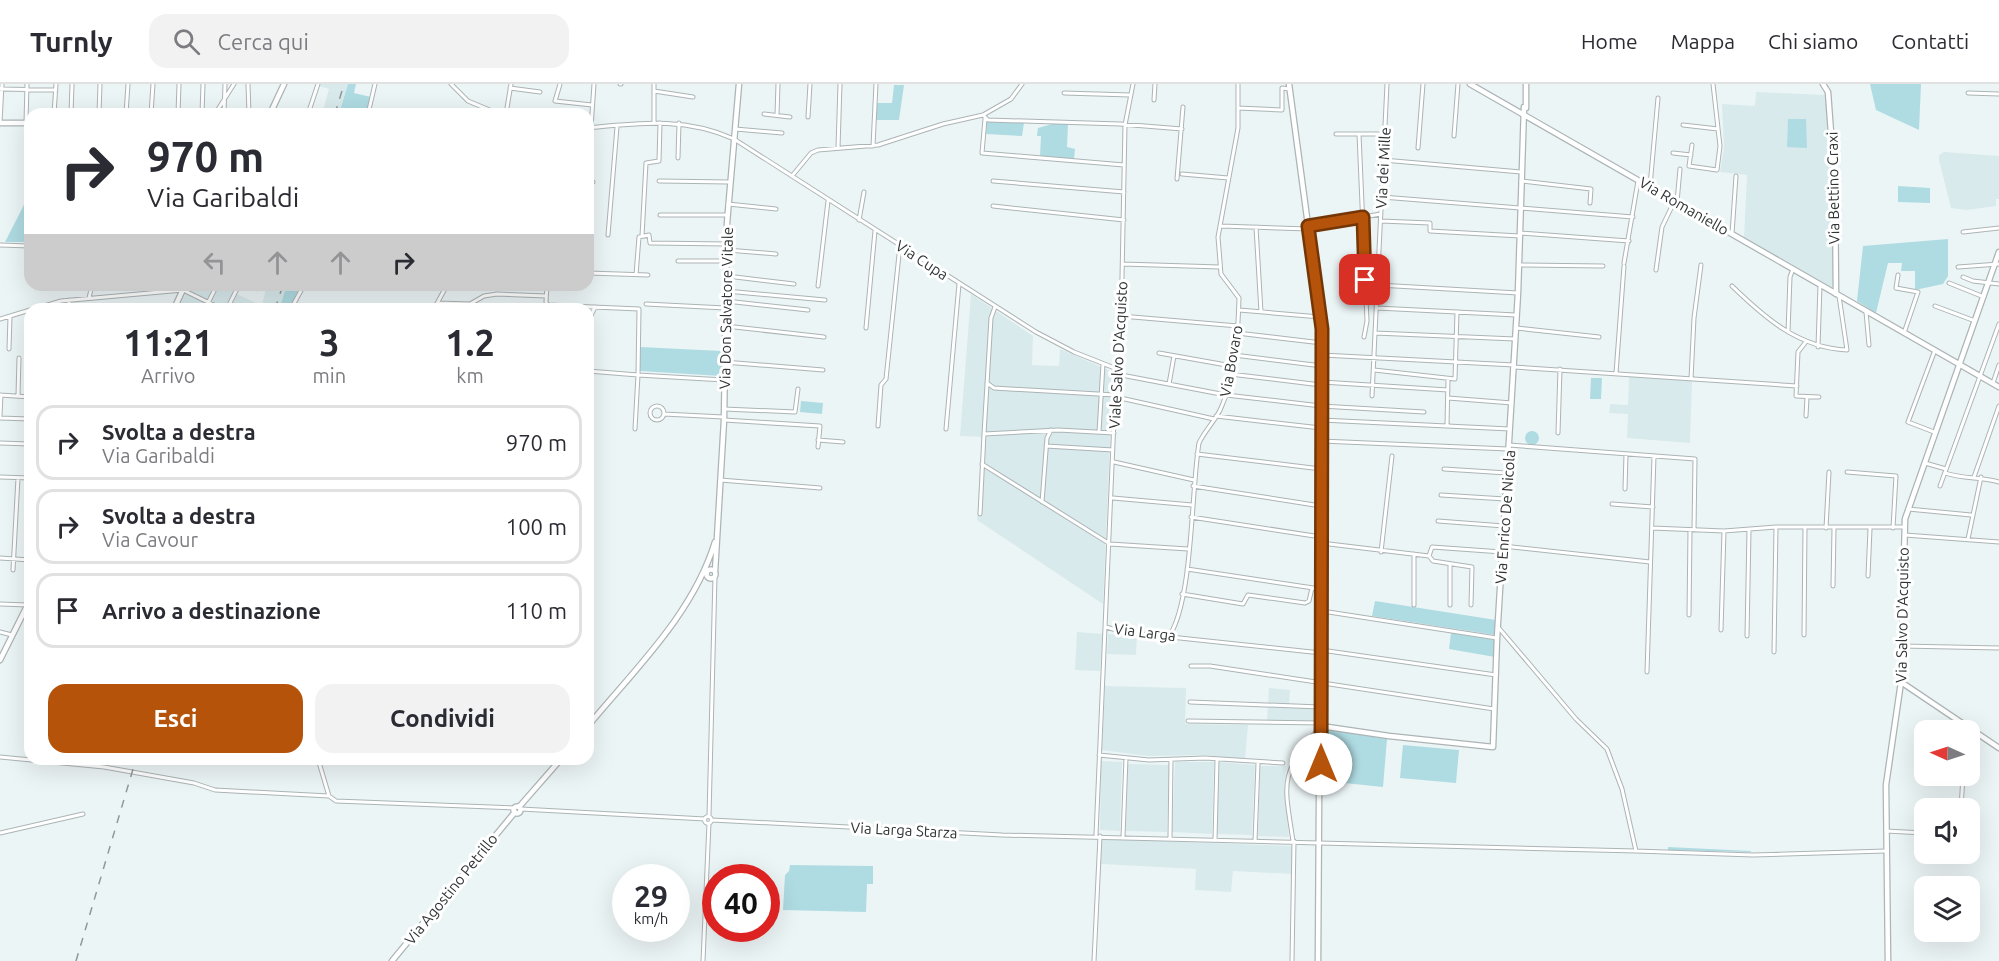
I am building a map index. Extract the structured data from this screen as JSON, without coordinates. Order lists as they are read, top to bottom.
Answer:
{
  "streets": {
    "street": [
      "Via dei Mille",
      "Via Bettino Craxi",
      "Via Romaniello",
      "Via Cupa",
      "Via Don Salvatore Vitale",
      "Viale Salvo D'Acquisto",
      "Via Bovaro",
      "Via Enrico De Nicola",
      "Via Salvo D'Acquisto",
      "Via Larga",
      "Via Larga Starza",
      "Via Agostino Petrillo"
    ]
  },
  "crossings": [
    ["Via Bettino Craxi", "Via Romaniello"],
    ["Via Romaniello", "Via Enrico De Nicola"],
    ["Via Romaniello", "Via Salvo D'Acquisto"],
    ["Via Cupa", "Via Don Salvatore Vitale"],
    ["Via Cupa", "Viale Salvo D'Acquisto"],
    ["Viale Salvo D'Acquisto", "Via Larga"],
    ["Via Bovaro", "Via Larga"],
    ["Via Enrico De Nicola", "Via Larga"],
    ["Via Salvo D'Acquisto", "Via Larga Starza"],
    ["Via Larga", "Via Larga Starza"]
  ],
  "north": "left",
  "page": {
    "header": "Turnly",
    "search": "Cerca qui",
    "nav": [
      "Home",
      "Mappa",
      "Chi siamo",
      "Contatti"
    ],
    "turn": ["970 m", "Via Garibaldi"],
    "eta": [
      "11:21",
      "Arrivo",
      "3",
      "min",
      "1.2",
      "km"
    ],
    "list": [
      {
        "name": "Svolta a destra",
        "note": "Via Garibaldi",
        "value": "970 m"
      },
      {
        "name": "Svolta a destra",
        "note": "Via Cavour",
        "value": "100 m"
      },
      {
        "name": "Arrivo a destinazione",
        "value": "110 m"
      }
    ],
    "buttons": ["Esci", "Condividi"],
    "speed": "29 km/h",
    "limit": "40"
  }
}
